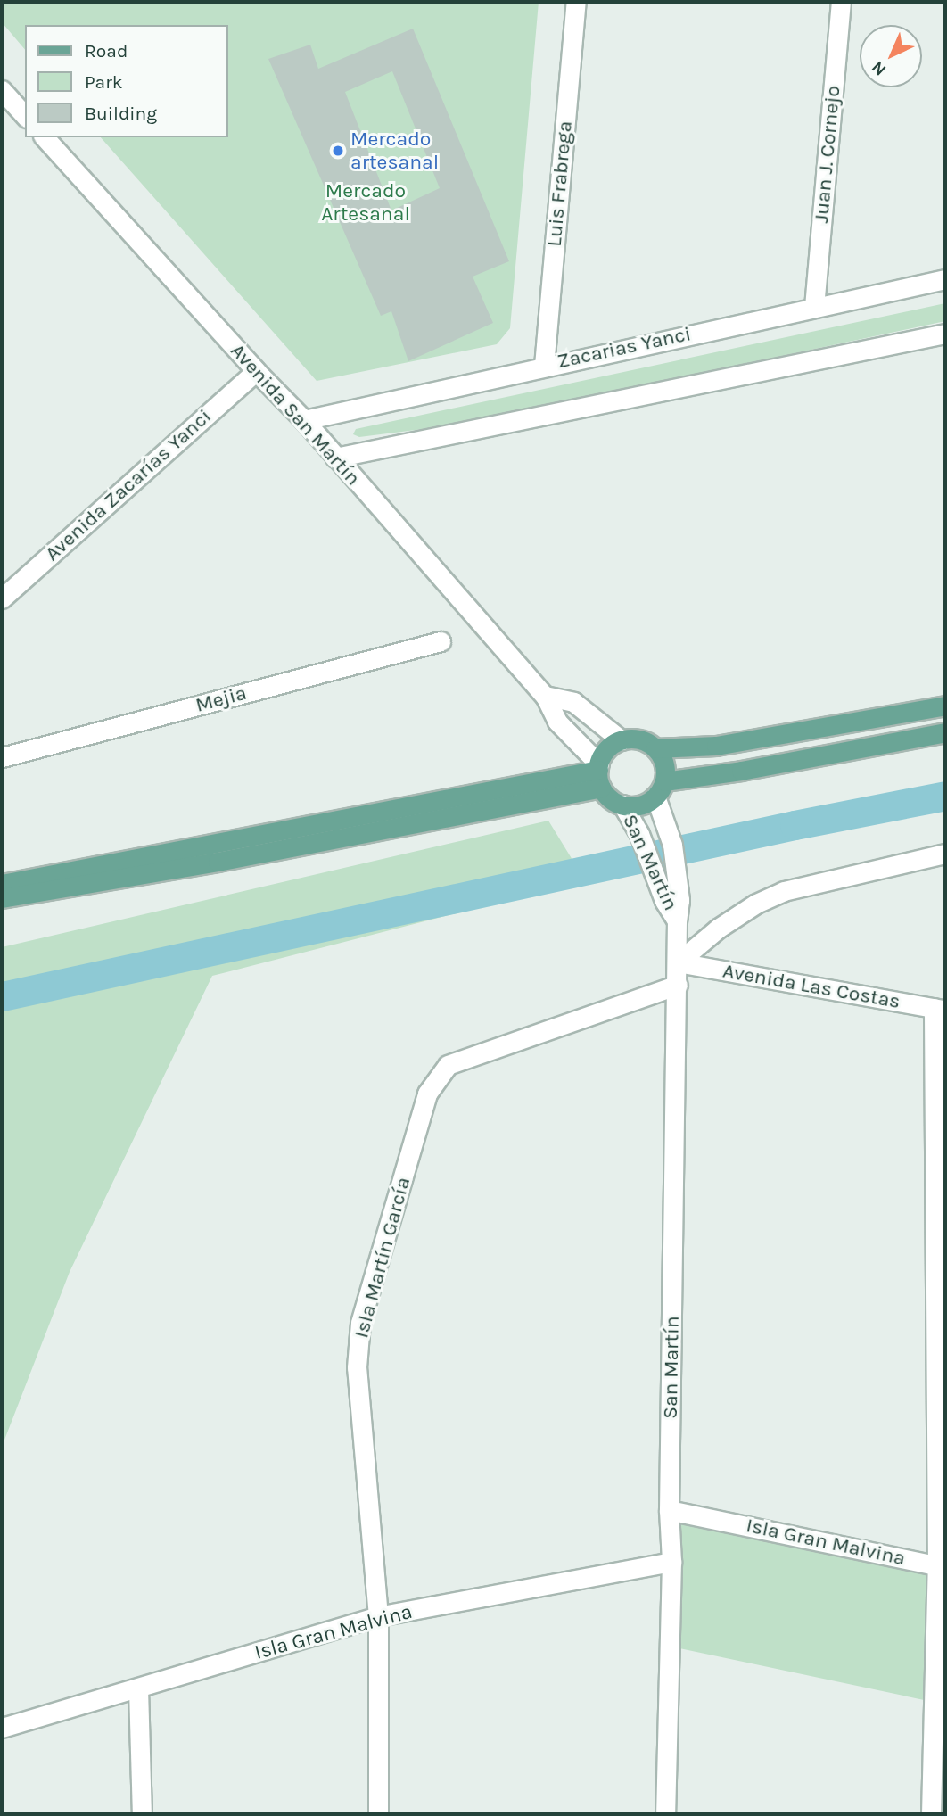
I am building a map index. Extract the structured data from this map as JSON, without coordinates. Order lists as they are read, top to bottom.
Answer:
{
  "streets": {
    "street": [
      "Juan J. Cornejo",
      "Luis Frabrega",
      "Zacarias Yanci",
      "Avenida San Martín",
      "Avenida Zacarías Yanci",
      "Mejia",
      "San Martín",
      "Avenida Las Costas",
      "Isla Martín García",
      "Isla Gran Malvina"
    ]
  },
  "crossings": [
    ["Juan J. Cornejo", "Zacarias Yanci"],
    ["Luis Frabrega", "Zacarias Yanci"],
    ["Zacarias Yanci", "Avenida San Martín"],
    ["Avenida San Martín", "Avenida Zacarías Yanci"],
    ["Avenida San Martín", "San Martín"],
    ["San Martín", "Avenida Las Costas"],
    ["San Martín", "Isla Martín García"],
    ["San Martín", "Isla Gran Malvina"],
    ["Isla Martín García", "Isla Gran Malvina"]
  ],
  "parks": ["Mercado Artesanal"],
  "places": ["Mercado artesanal"],
  "legend": ["Road", "Park", "Building"],
  "north": "bottom left"
}
